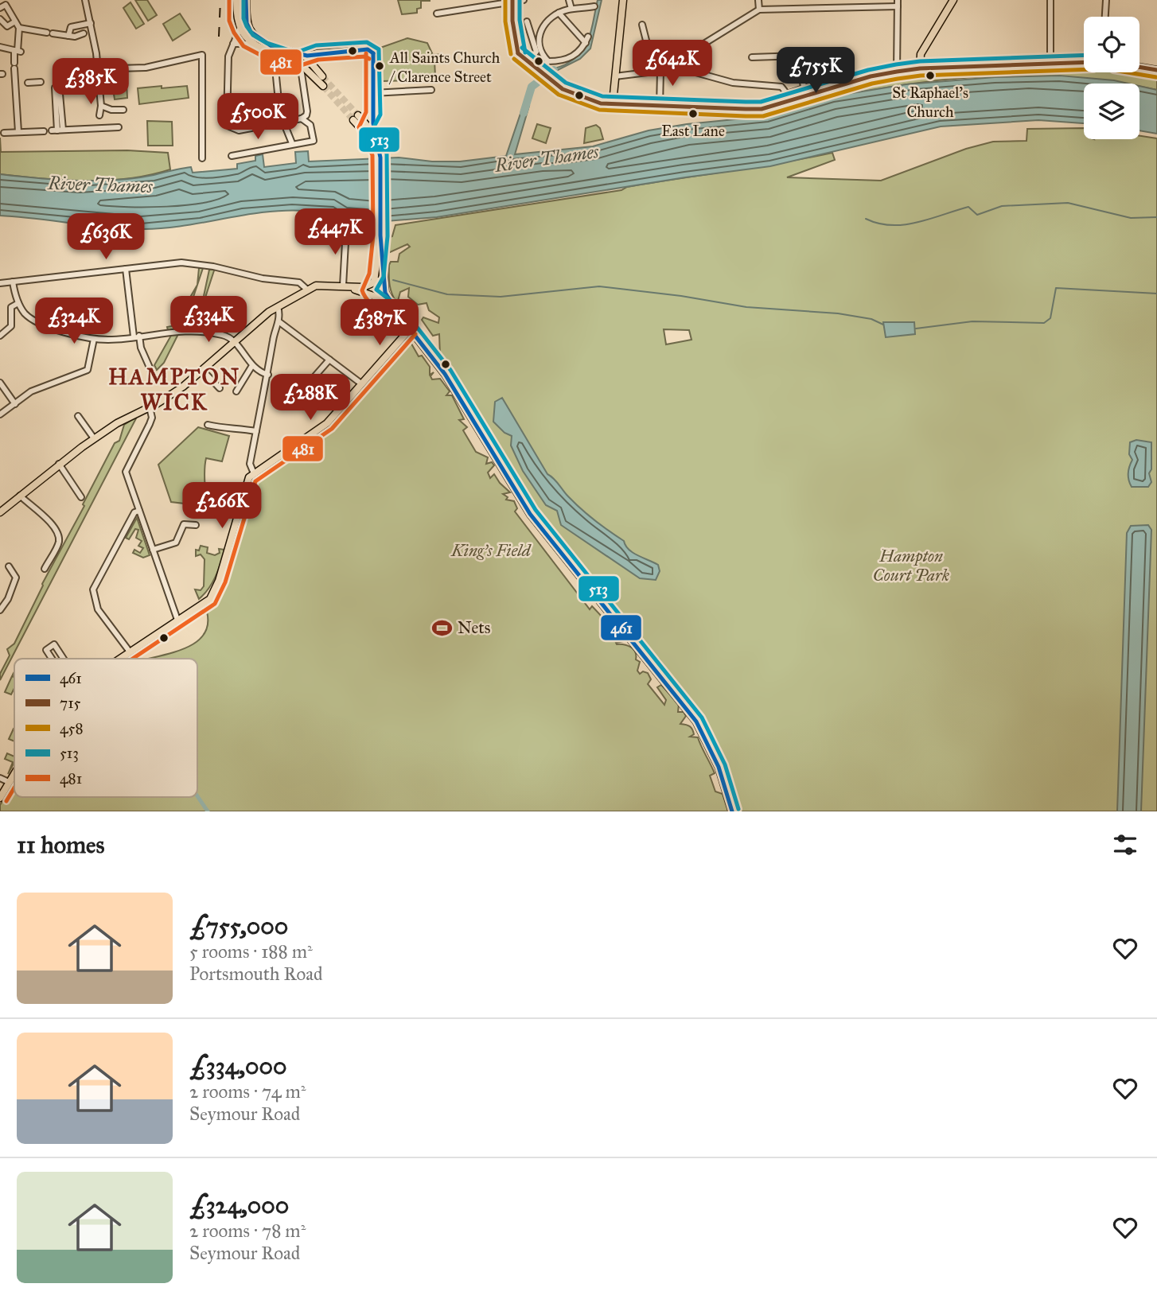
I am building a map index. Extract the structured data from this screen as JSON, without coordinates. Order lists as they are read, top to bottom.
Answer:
{
  "districts": ["HAMPTON WICK"],
  "water": ["River Thames"],
  "parks": ["King's Field", "Hampton Court Park"],
  "places": {
    "other": ["All Saints Church / Clarence Street", "St Raphael's Church", "East Lane"],
    "sports": ["Nets"]
  },
  "lines": [
    "transit line 461",
    "transit line 715",
    "transit line 458",
    "transit line 513",
    "transit line 481"
  ],
  "legend": [
    "461",
    "715",
    "458",
    "513",
    "481"
  ],
  "page": {
    "price": [
      "£642K",
      "£755K",
      "£385K",
      "£500K",
      "£447K",
      "£636K",
      "£334K",
      "£324K",
      "£387K",
      "£288K",
      "£266K"
    ],
    "heading": "11 homes",
    "list": [
      {
        "name": "£755,000",
        "note": "5 rooms · 188 m² · Portsmouth Road"
      },
      {
        "name": "£334,000",
        "note": "2 rooms · 74 m² · Seymour Road"
      },
      {
        "name": "£324,000",
        "note": "2 rooms · 78 m² · Seymour Road"
      }
    ]
  }
}
